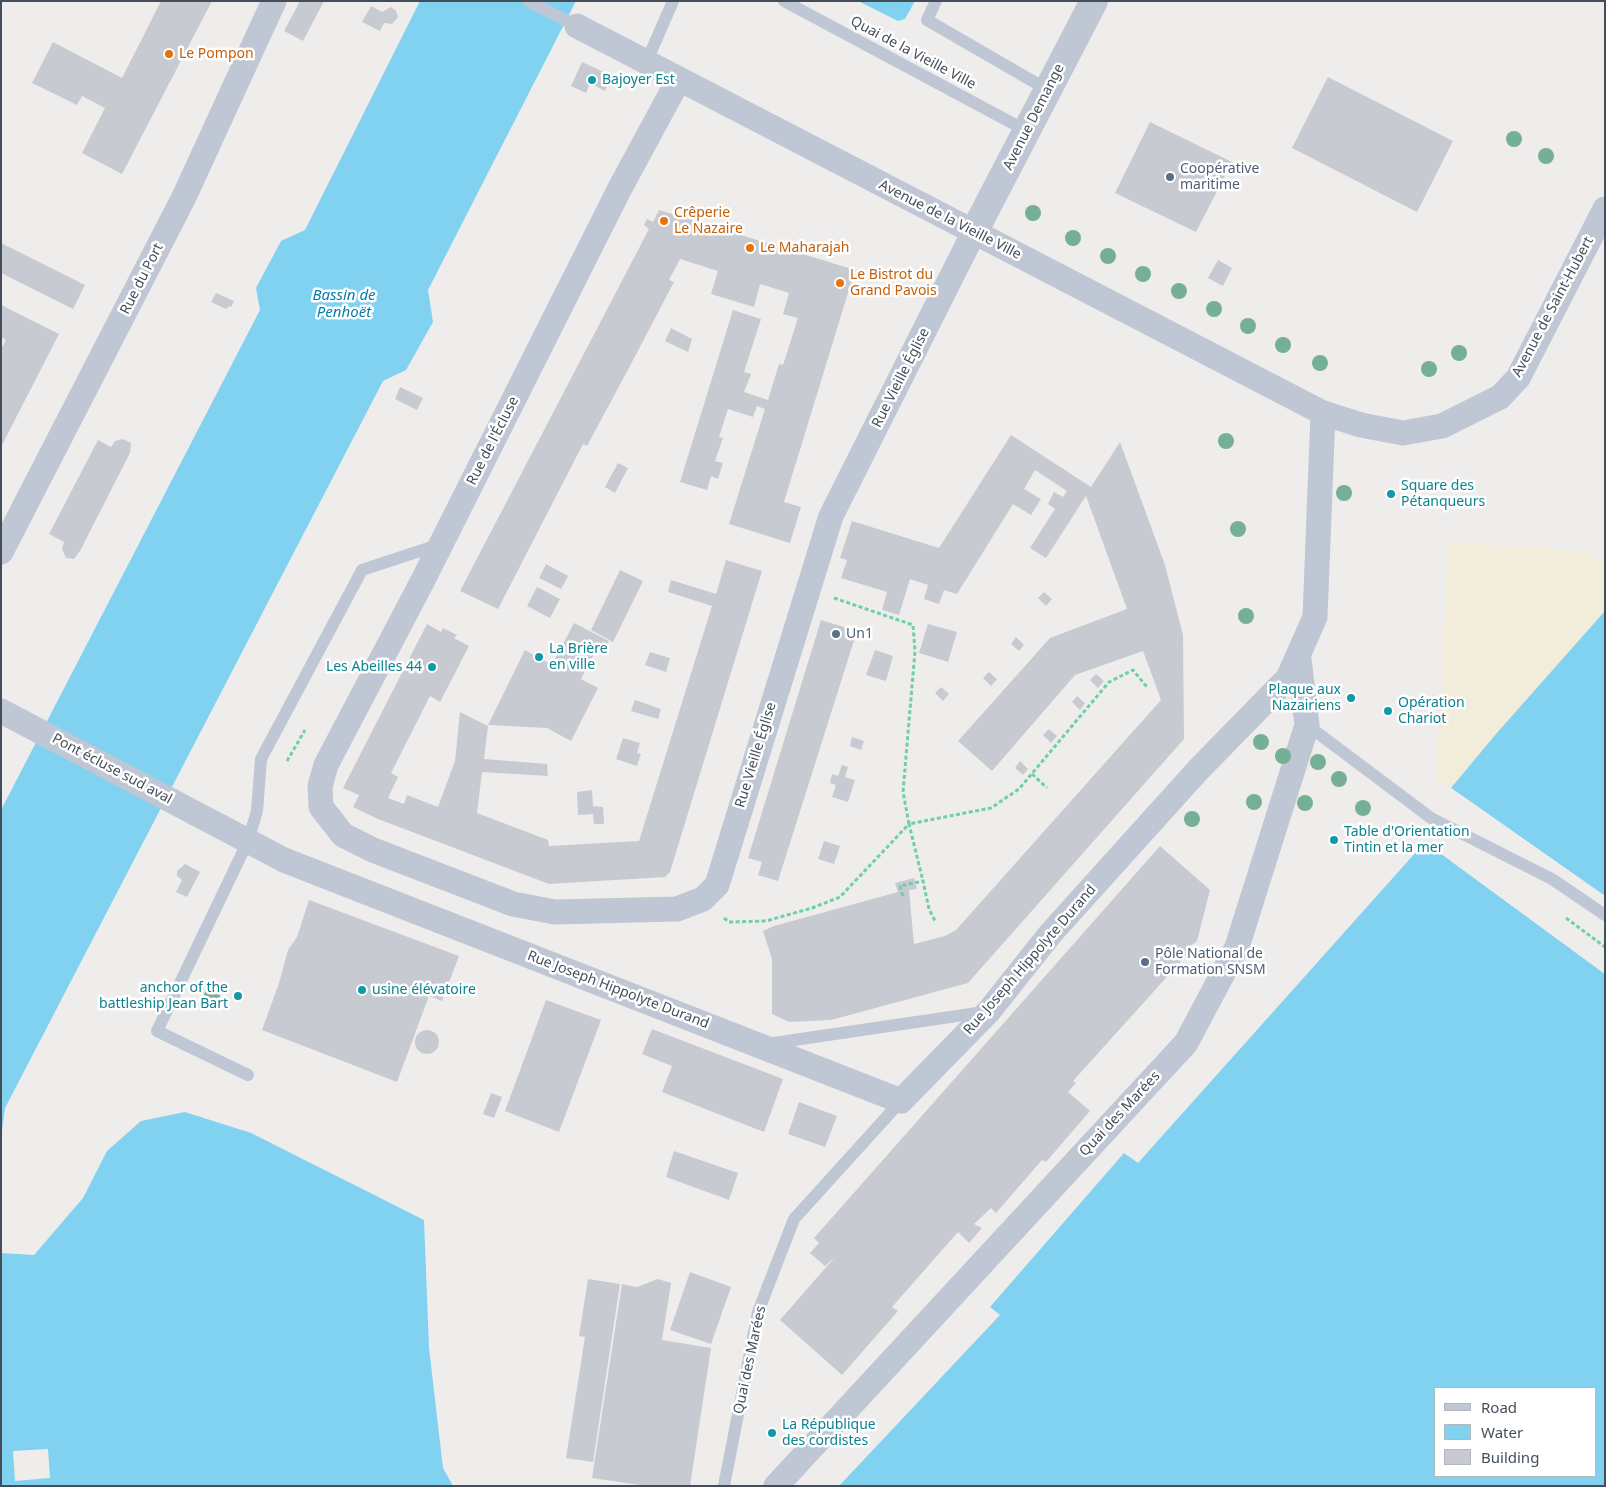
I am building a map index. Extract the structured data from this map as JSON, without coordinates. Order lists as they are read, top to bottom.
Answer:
{
  "streets": {
    "street": [
      "Avenue Demange",
      "Avenue de la Vieille Ville",
      "Rue du Port",
      "Avenue de Saint-Hubert",
      "Rue Vieille Église",
      "Rue de l'Écluse",
      "Pont écluse sud aval",
      "Rue Joseph Hippolyte Durand",
      "Quai des Marées"
    ],
    "lane": ["Quai de la Vieille Ville"]
  },
  "crossings": [
    ["Quai de la Vieille Ville", "Avenue Demange"],
    ["Avenue Demange", "Avenue de la Vieille Ville"],
    ["Avenue Demange", "Rue Vieille Église"],
    ["Avenue de la Vieille Ville", "Avenue de Saint-Hubert"],
    ["Avenue de la Vieille Ville", "Rue Vieille Église"],
    ["Avenue de la Vieille Ville", "Rue de l'Écluse"],
    ["Avenue de la Vieille Ville", "Rue Joseph Hippolyte Durand"],
    ["Avenue de Saint-Hubert", "Rue Joseph Hippolyte Durand"],
    ["Rue Vieille Église", "Rue de l'Écluse"],
    ["Pont écluse sud aval", "Rue Joseph Hippolyte Durand"],
    ["Rue Joseph Hippolyte Durand", "Quai des Marées"]
  ],
  "water": ["Bassin de Penhoët"],
  "places": [
    "Le Pompon",
    "Bajoyer Est",
    "Coopérative maritime",
    "Crêperie Le Nazaire",
    "Le Maharajah",
    "Le Bistrot du Grand Pavois",
    "Square des Pétanqueurs",
    "Un1",
    "La Brière en ville",
    "Les Abeilles 44",
    "Plaque aux Nazairiens",
    "Opération Chariot",
    "Table d'Orientation Tintin et la mer",
    "Pôle National de Formation SNSM",
    "usine élévatoire",
    "anchor of the battleship Jean Bart",
    "La République des cordistes"
  ],
  "legend": ["Road", "Water", "Building"]
}
